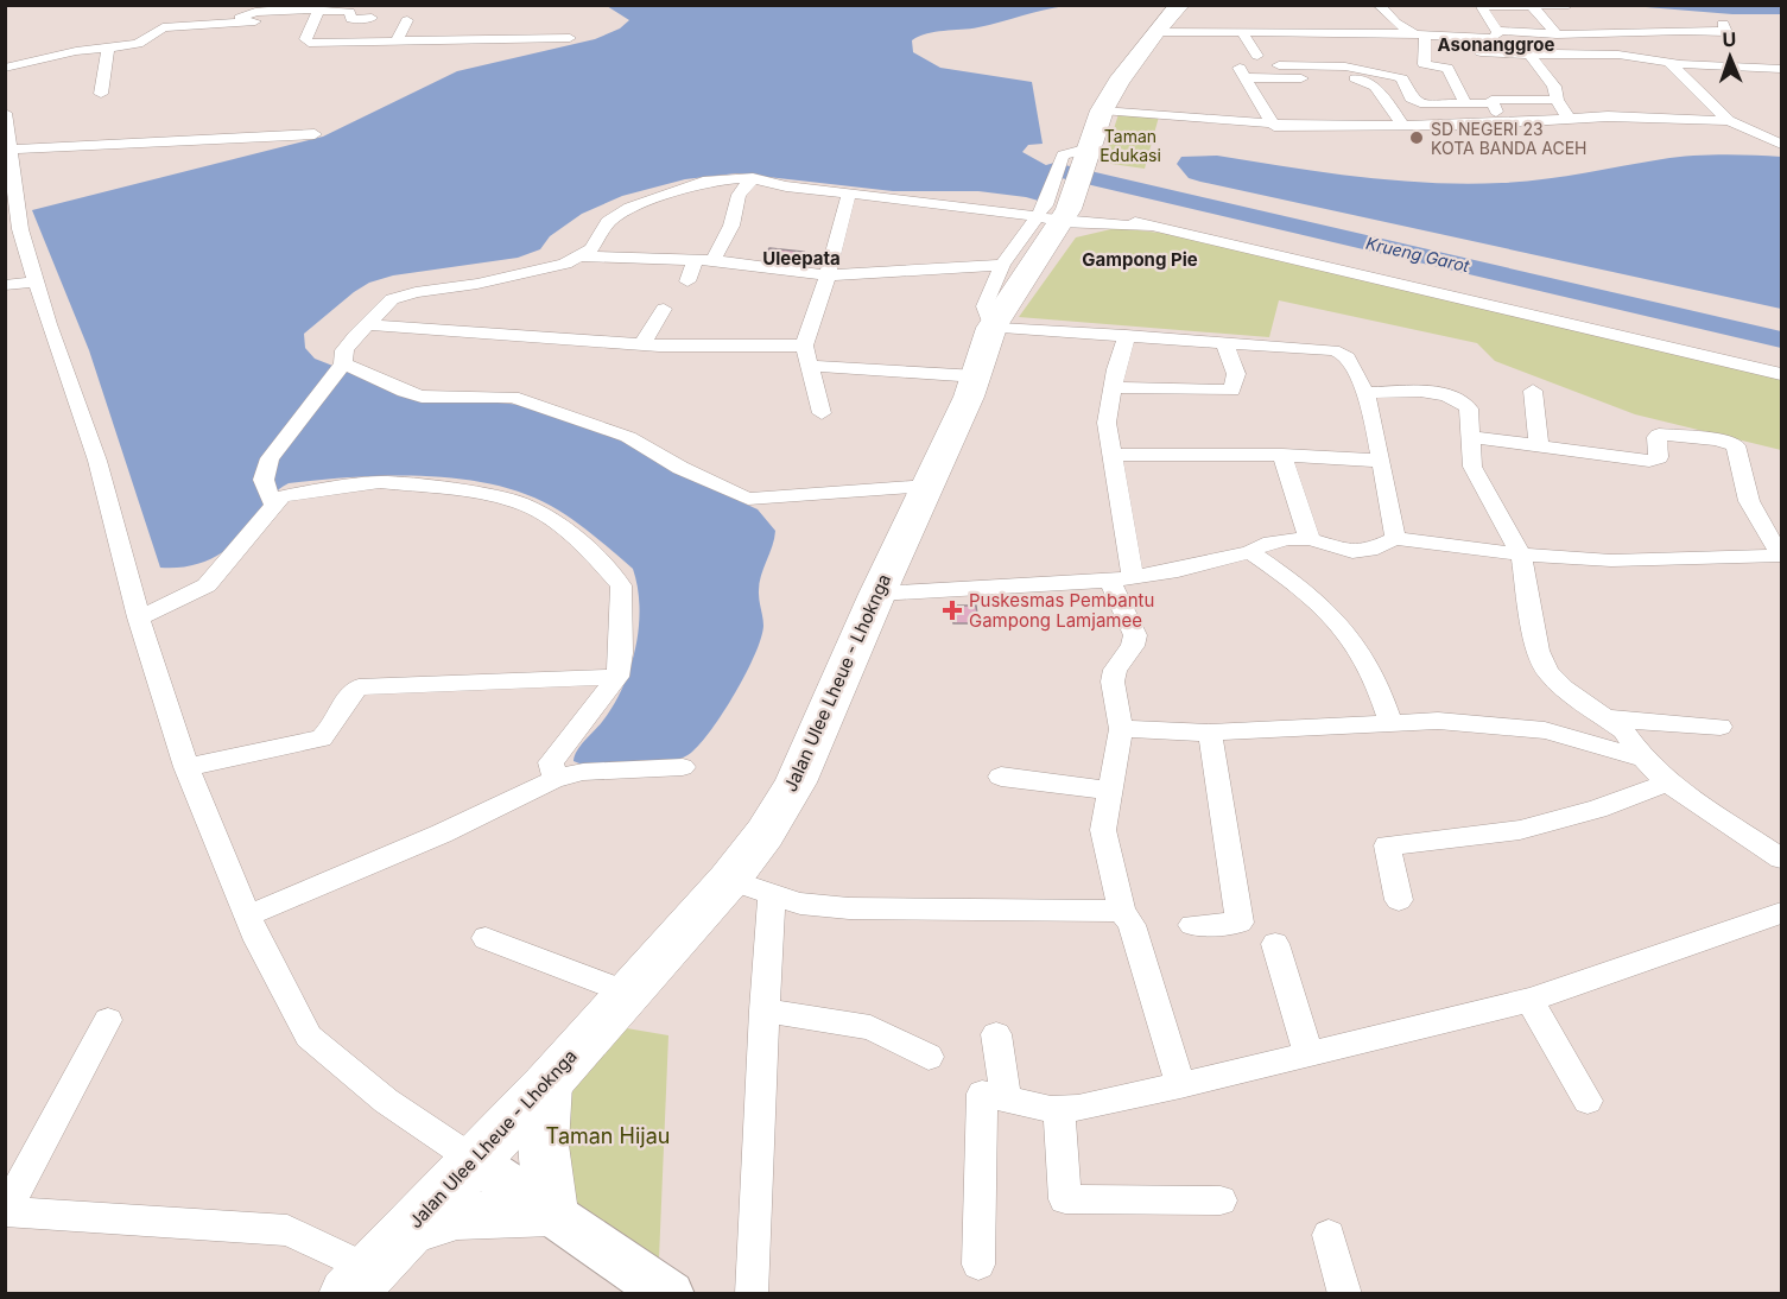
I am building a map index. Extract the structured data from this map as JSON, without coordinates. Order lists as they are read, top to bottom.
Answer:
{
  "streets": {
    "highway": ["Jalan Ulee Lheue - Lhoknga"]
  },
  "districts": ["Asonanggroe", "Uleepata", "Gampong Pie"],
  "water": ["Krueng Garot"],
  "parks": ["Taman Edukasi", "Taman Hijau"],
  "places": {
    "other": ["SD NEGERI 23 KOTA BANDA ACEH"],
    "health": ["Puskesmas Pembantu Gampong Lamjamee"]
  },
  "north": "top"
}
